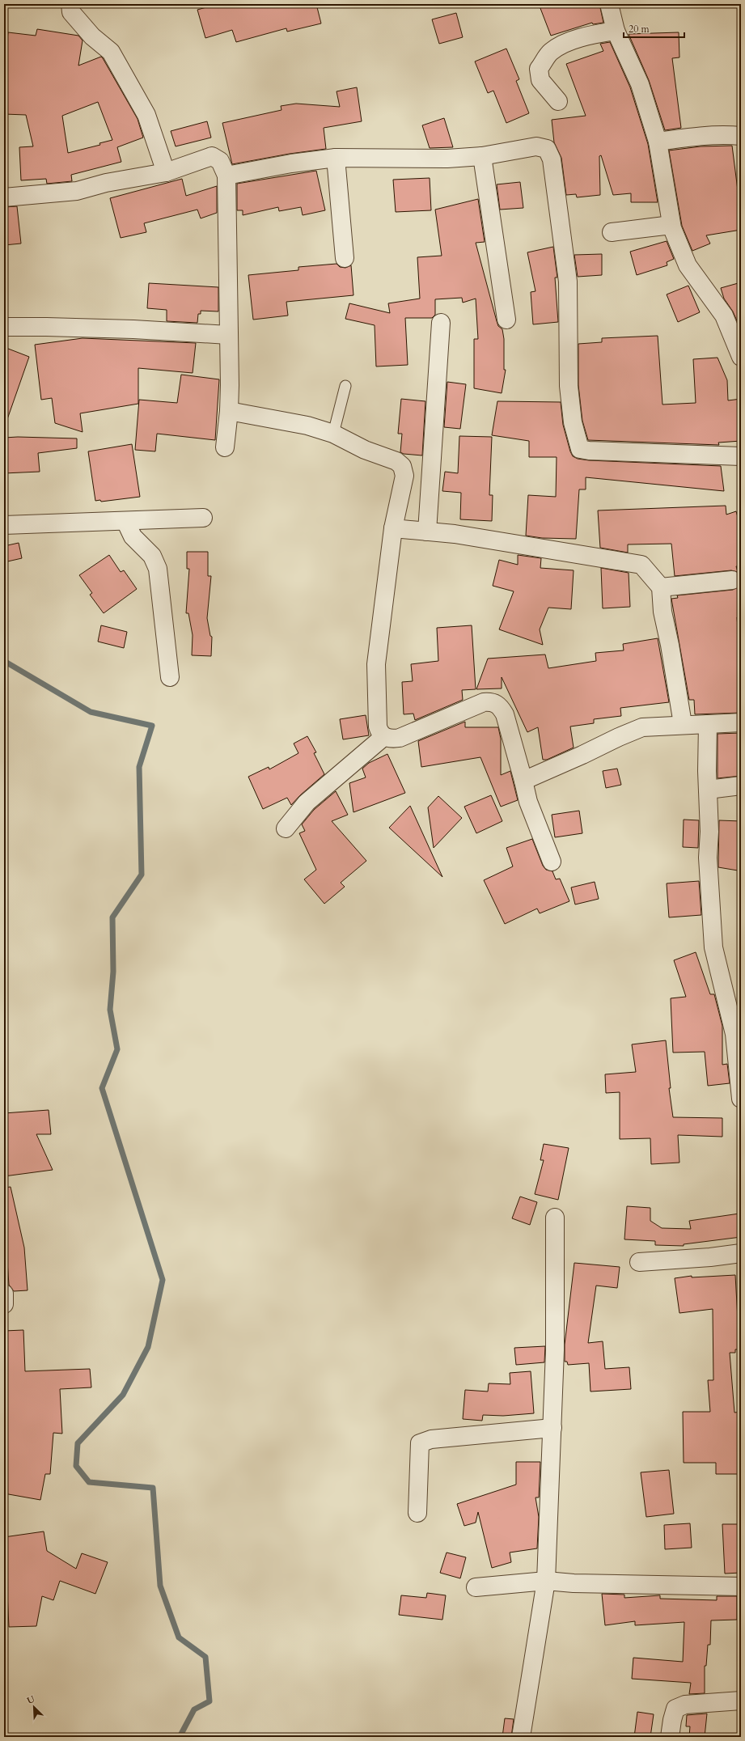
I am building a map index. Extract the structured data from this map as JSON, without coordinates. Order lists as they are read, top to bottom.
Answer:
{
  "scale_bar": "20 m",
  "north": "top left"
}
